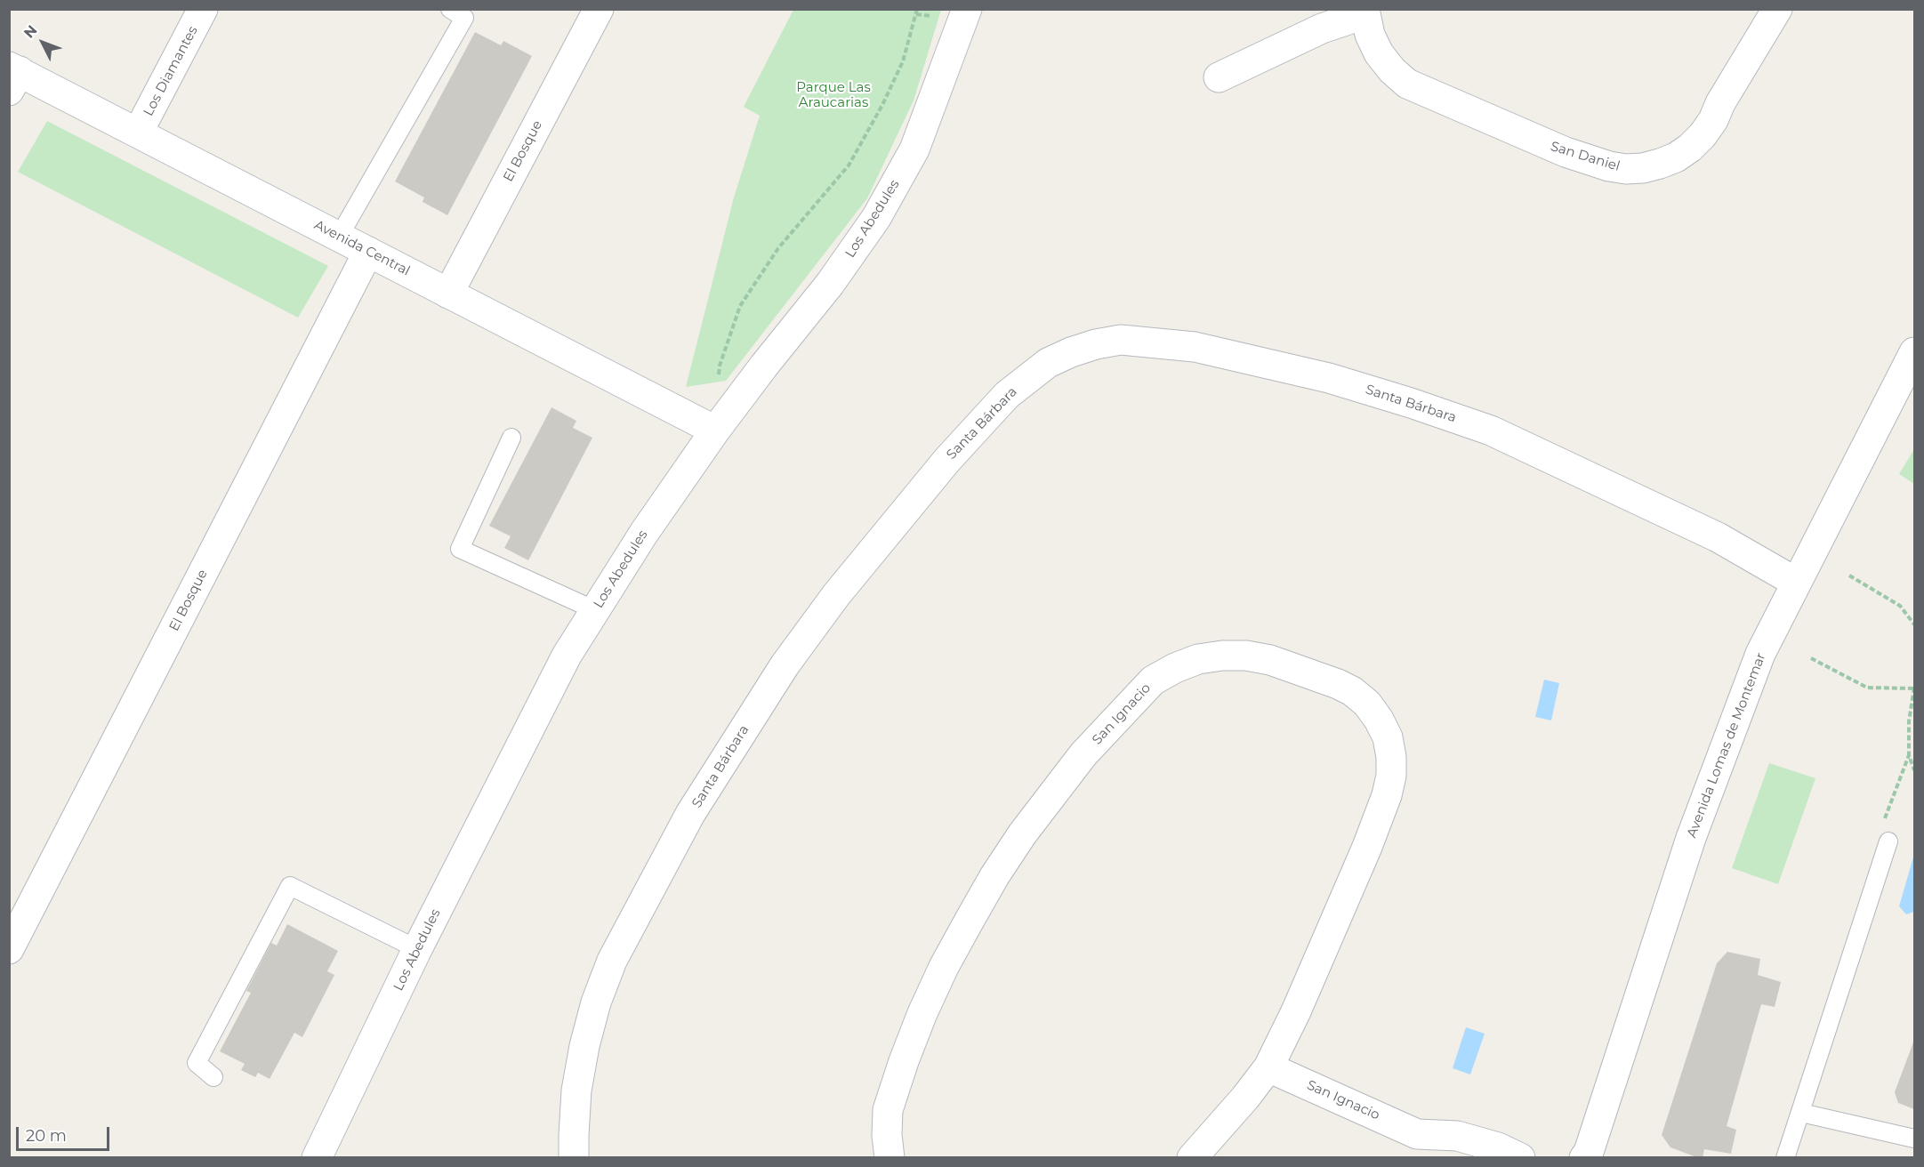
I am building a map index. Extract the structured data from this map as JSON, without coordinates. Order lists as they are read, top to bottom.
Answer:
{
  "streets": {
    "street": [
      "Los Diamantes",
      "El Bosque",
      "San Daniel",
      "Los Abedules",
      "Avenida Central",
      "Santa Bárbara",
      "San Ignacio",
      "Avenida Lomas de Montemar"
    ]
  },
  "crossings": [
    ["Los Diamantes", "Avenida Central"],
    ["El Bosque", "Avenida Central"],
    ["Los Abedules", "Avenida Central"],
    ["Santa Bárbara", "Avenida Lomas de Montemar"]
  ],
  "parks": ["Parque Las Araucarias"],
  "scale_bar": "20 m",
  "north": "top left"
}
